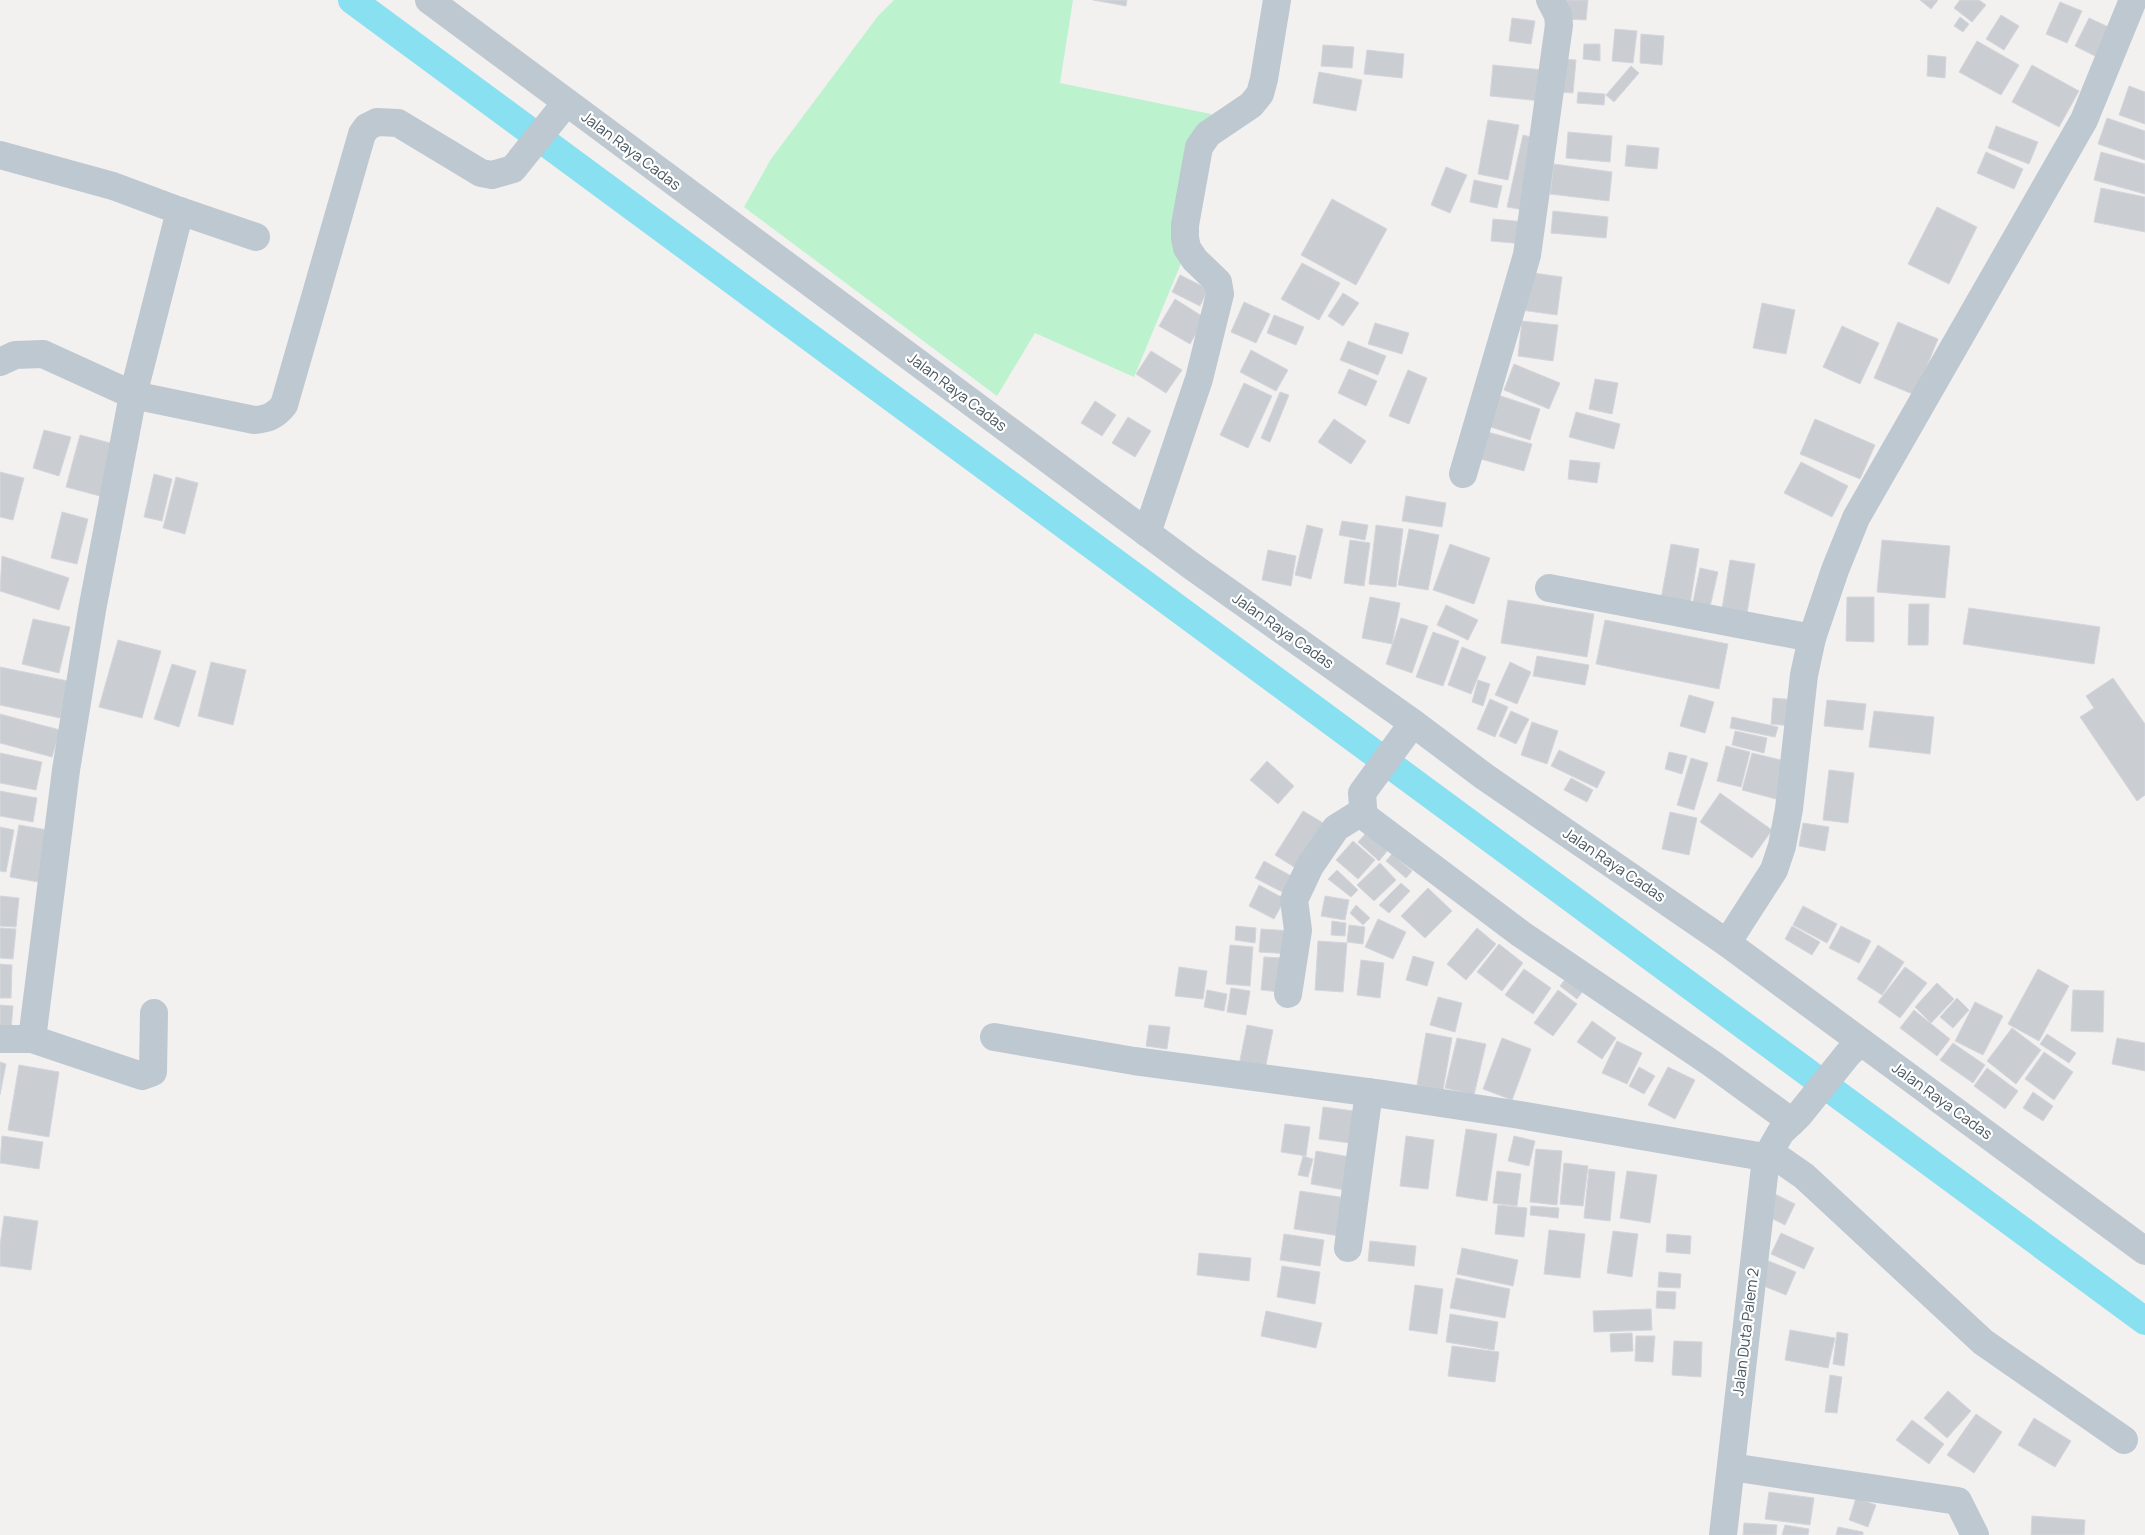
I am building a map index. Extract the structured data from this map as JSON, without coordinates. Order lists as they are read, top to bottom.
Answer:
{
  "streets": {
    "street": ["Jalan Raya Cadas", "Jalan Duta Palem 2"]
  },
  "crossings": [
    ["Jalan Raya Cadas", "Jalan Duta Palem 2"]
  ]
}
